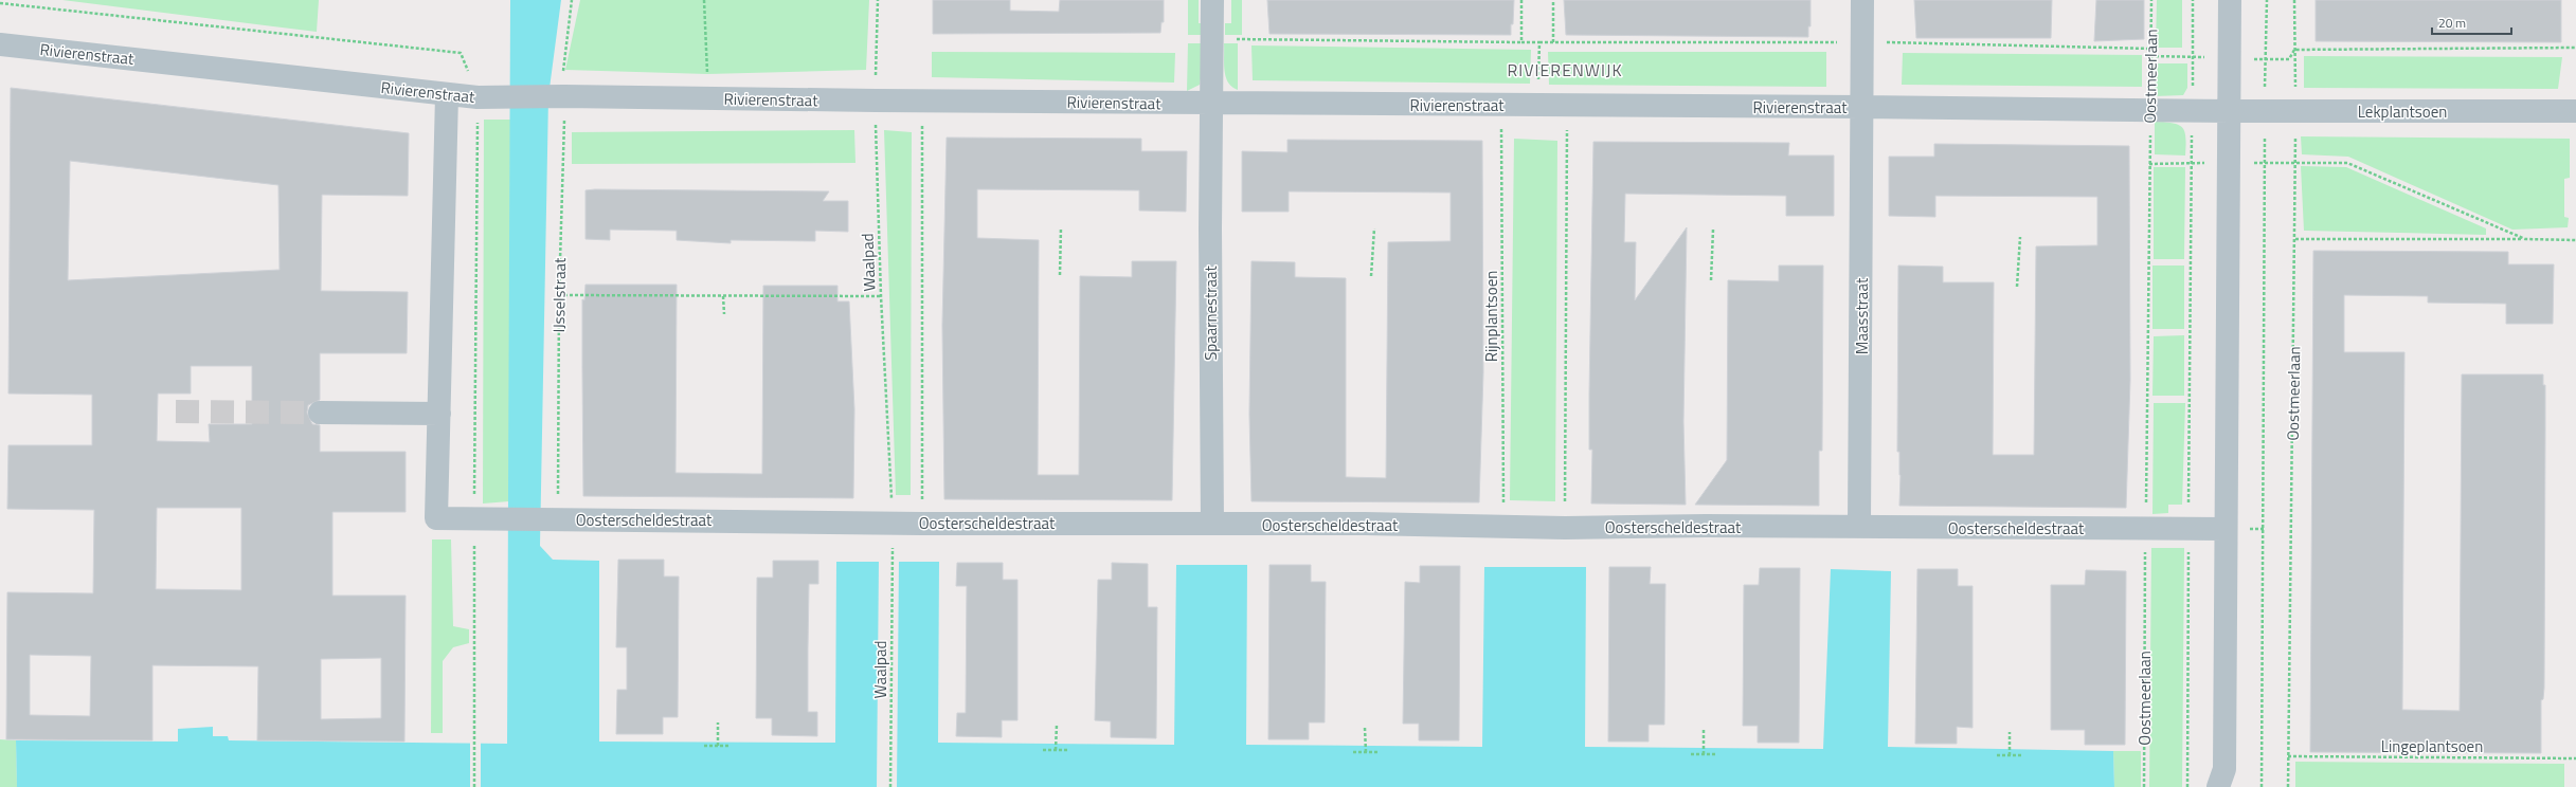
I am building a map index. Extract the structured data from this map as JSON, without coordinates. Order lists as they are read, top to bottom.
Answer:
{
  "streets": {
    "street": [
      "Rivierenstraat",
      "Lekplantsoen",
      "Spaarnestraat",
      "Maasstraat",
      "Oosterscheldestraat"
    ],
    "path": [
      "Oostmeerlaan",
      "Waalpad",
      "IJsselstraat",
      "Rijnplantsoen",
      "Lingeplantsoen"
    ]
  },
  "crossings": [
    ["Rivierenstraat", "Oostmeerlaan"],
    ["Rivierenstraat", "Lekplantsoen"],
    ["Rivierenstraat", "Waalpad"],
    ["Rivierenstraat", "IJsselstraat"],
    ["Rivierenstraat", "Spaarnestraat"],
    ["Rivierenstraat", "Rijnplantsoen"],
    ["Rivierenstraat", "Maasstraat"],
    ["Oostmeerlaan", "Lekplantsoen"],
    ["Oostmeerlaan", "Oosterscheldestraat"],
    ["Oostmeerlaan", "Lingeplantsoen"],
    ["Waalpad", "Oosterscheldestraat"],
    ["IJsselstraat", "Oosterscheldestraat"],
    ["Spaarnestraat", "Oosterscheldestraat"],
    ["Rijnplantsoen", "Oosterscheldestraat"],
    ["Maasstraat", "Oosterscheldestraat"]
  ],
  "districts": ["RIVIERENWIJK"],
  "scale_bar": "20 m"
}
